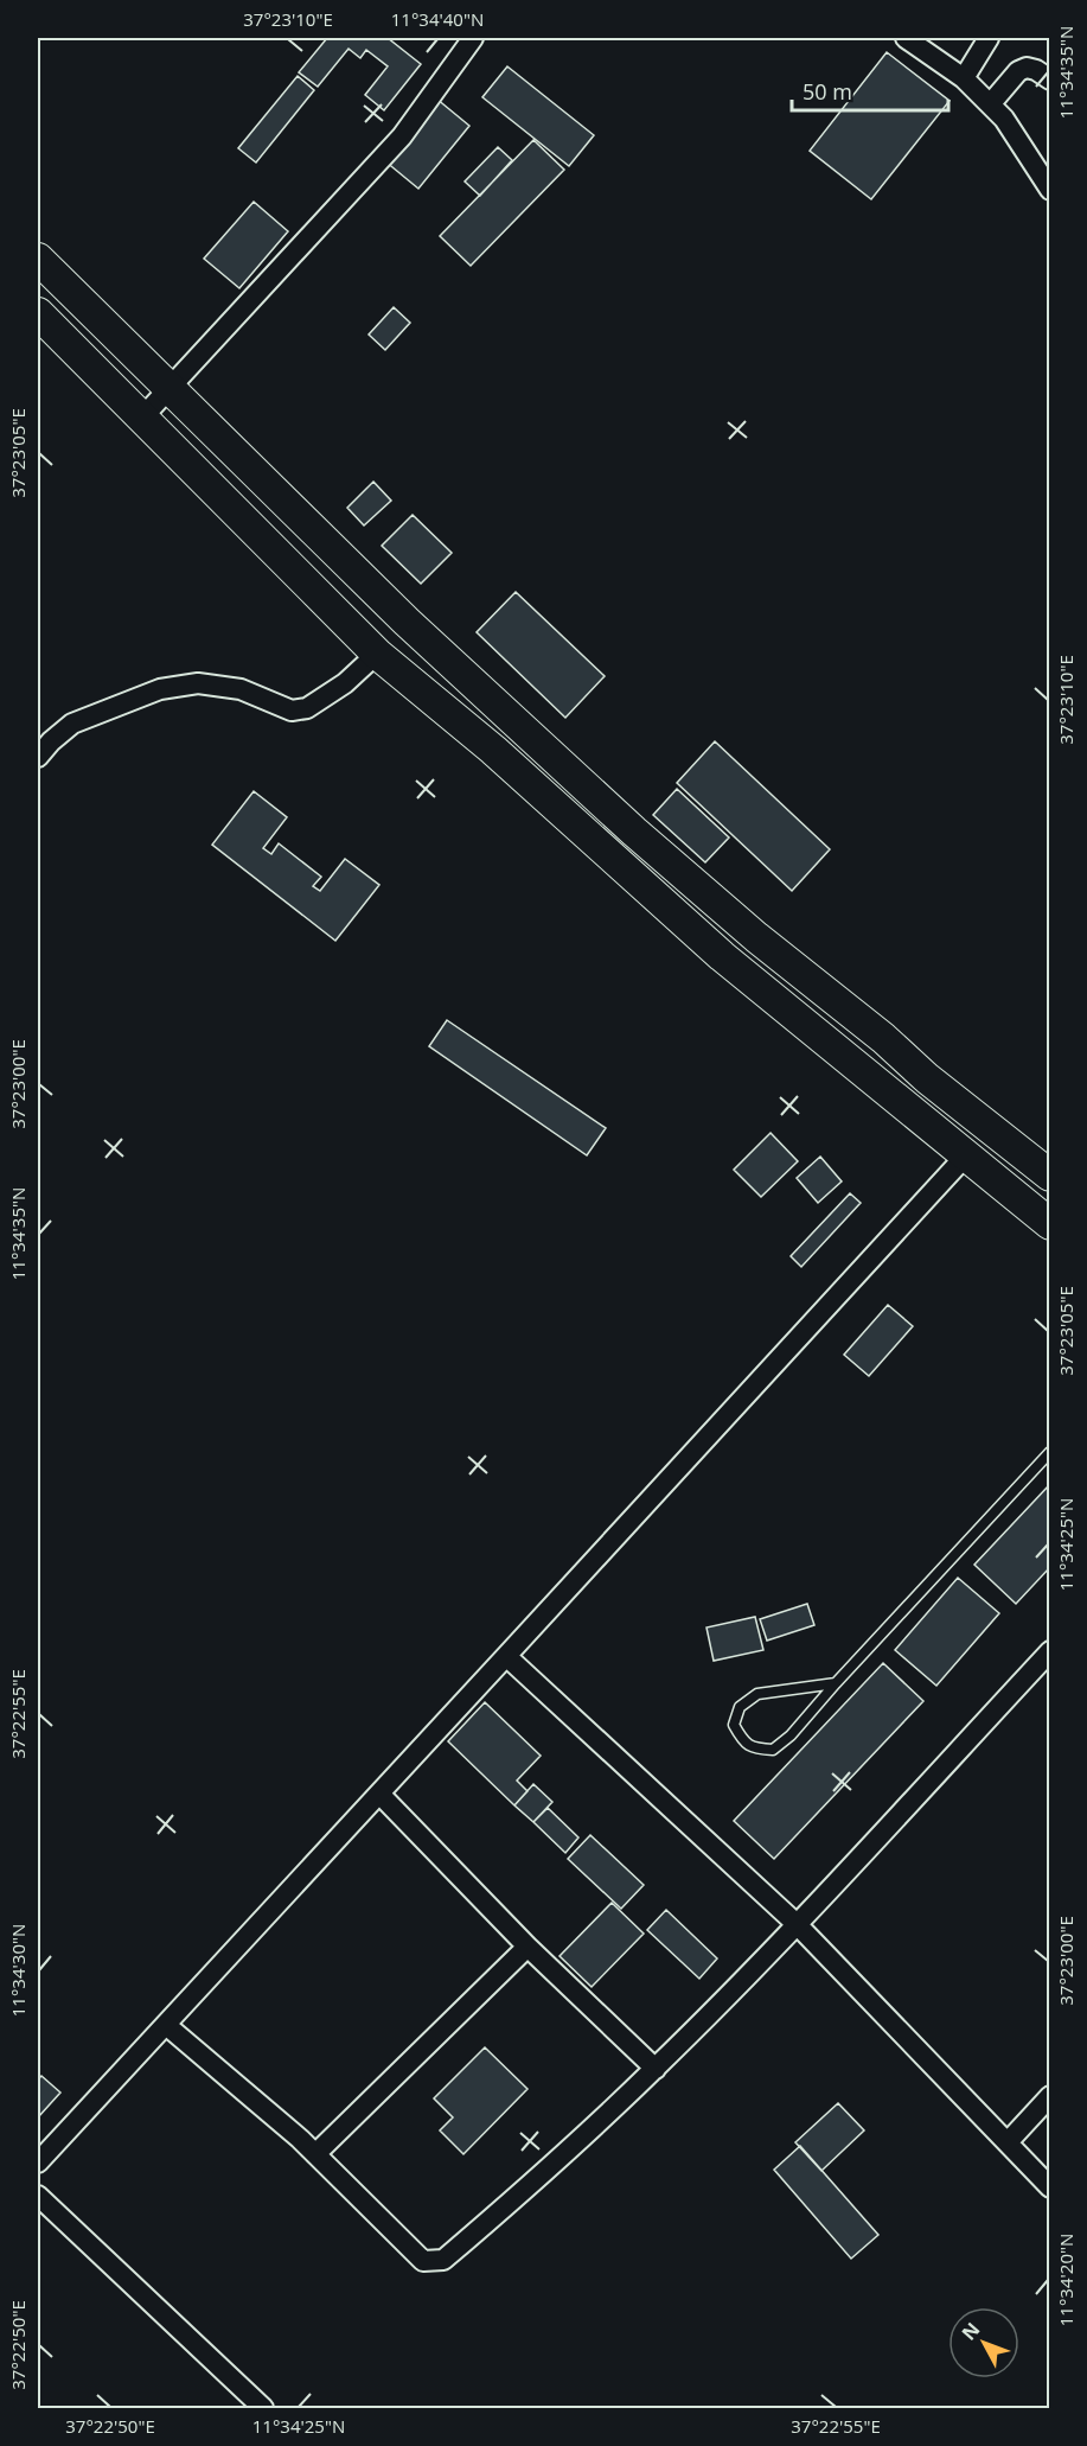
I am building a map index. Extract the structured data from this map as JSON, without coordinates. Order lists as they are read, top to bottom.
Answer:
{
  "scale_bar": "50 m",
  "north": "top left",
  "coordinates": [
    "37°23'10\"E",
    "11°34'40\"N",
    "11°34'35\"N",
    "37°23'05\"E",
    "37°23'00\"E",
    "11°34'25\"N",
    "37°22'55\"E",
    "11°34'30\"N",
    "11°34'20\"N",
    "37°22'50\"E"
  ]
}
